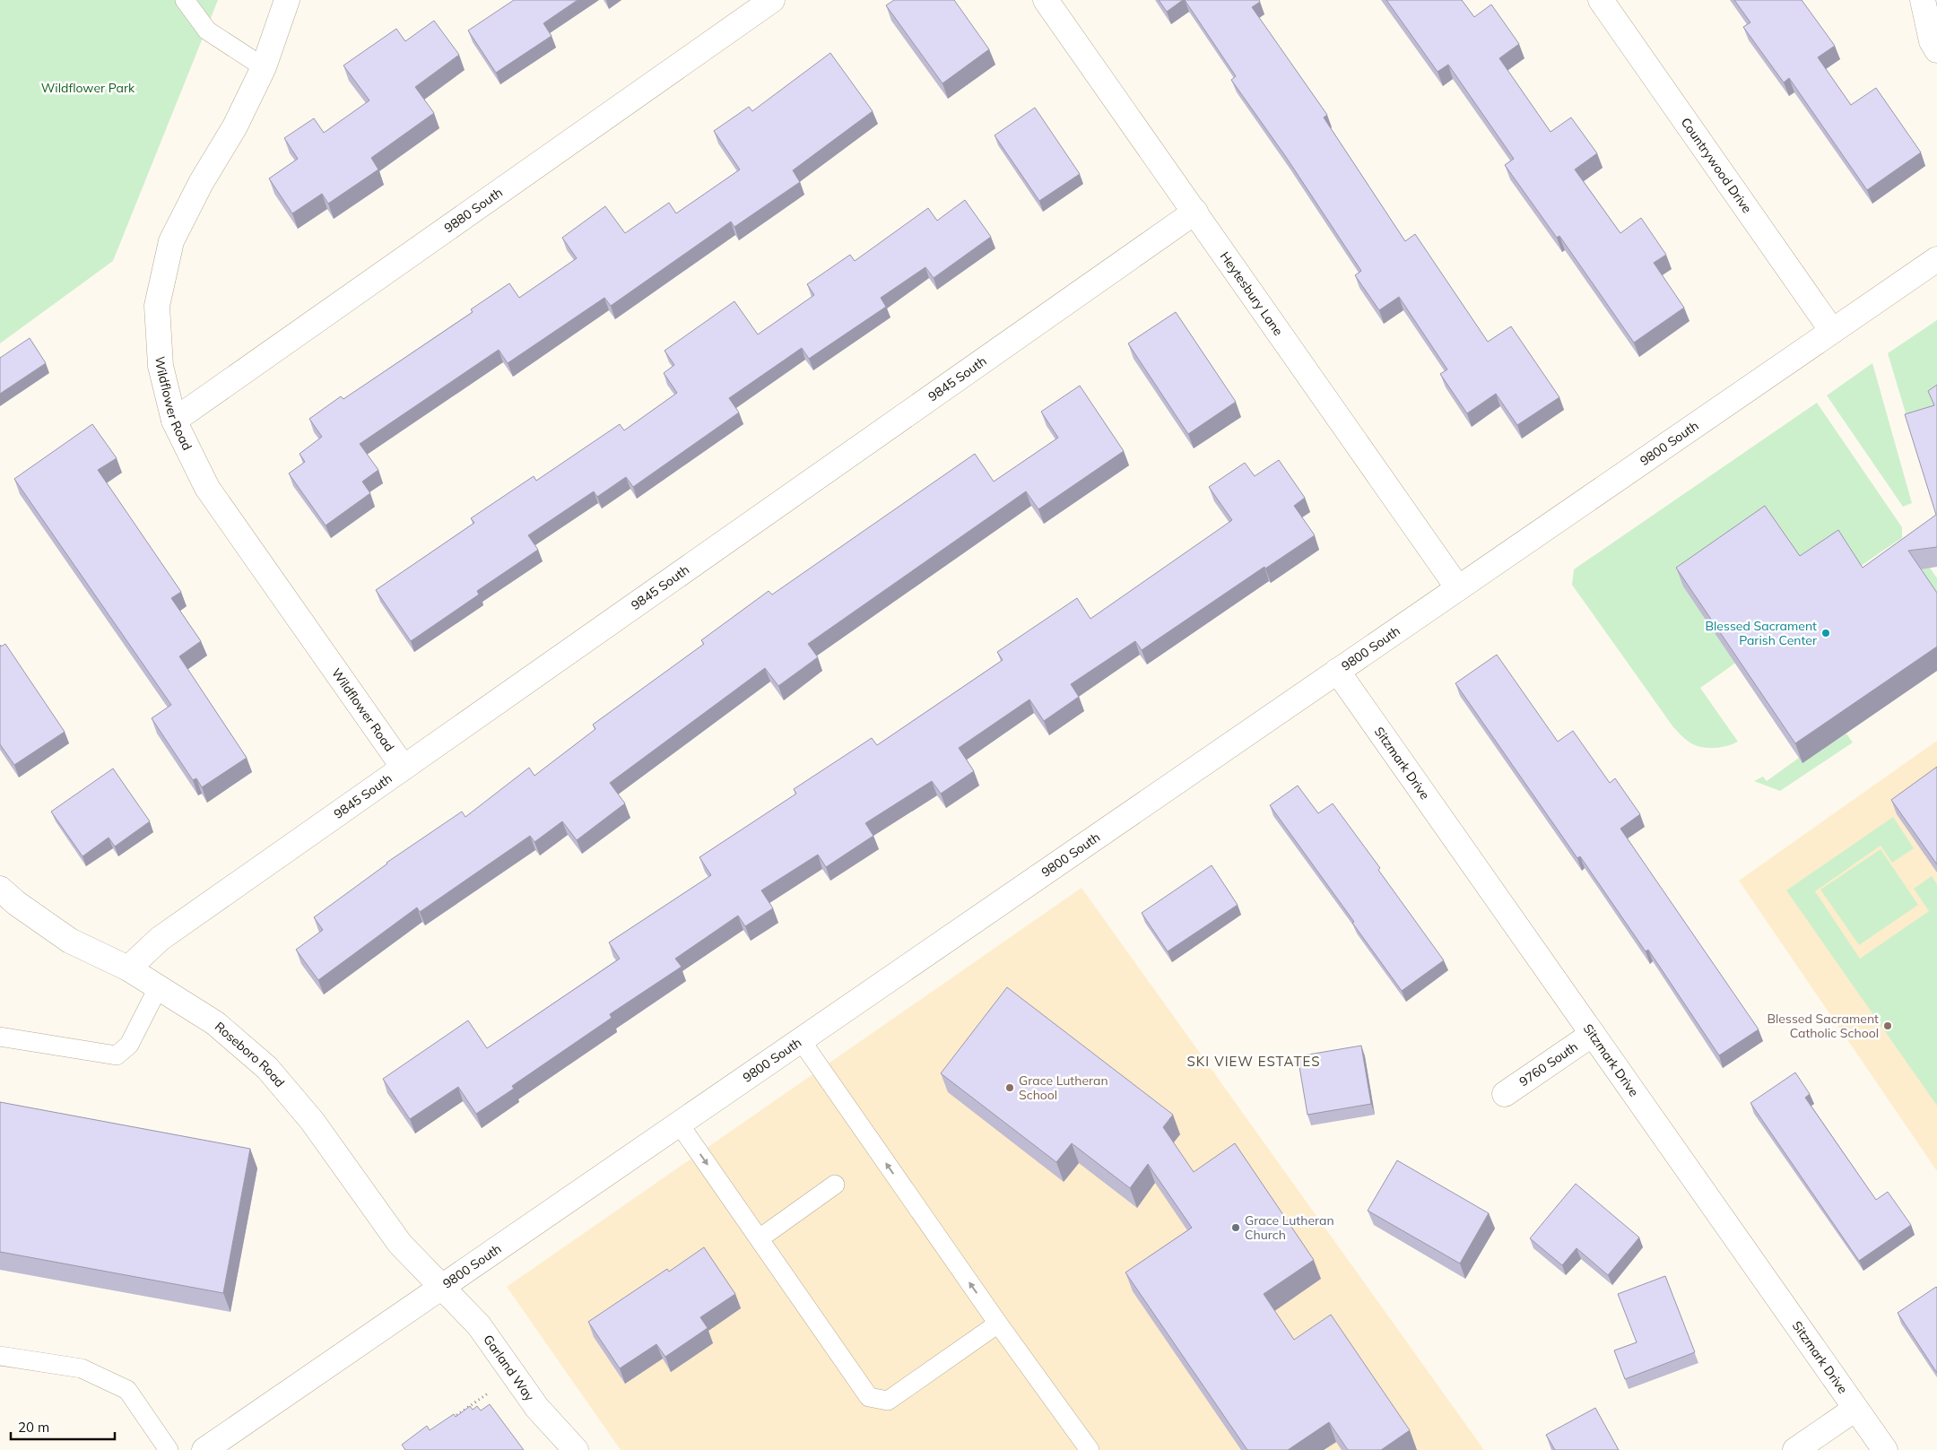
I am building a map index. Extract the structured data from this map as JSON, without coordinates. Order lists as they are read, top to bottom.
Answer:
{
  "streets": {
    "street": [
      "Countrywood Drive",
      "9880 South",
      "Heytesbury Lane",
      "9845 South",
      "Wildflower Road",
      "9800 South",
      "Sitzmark Drive",
      "Roseboro Road",
      "9760 South",
      "Garland Way"
    ]
  },
  "crossings": [
    ["Countrywood Drive", "9800 South"],
    ["9880 South", "Wildflower Road"],
    ["Heytesbury Lane", "9845 South"],
    ["Heytesbury Lane", "9800 South"],
    ["9845 South", "Wildflower Road"],
    ["9845 South", "Roseboro Road"],
    ["9800 South", "Sitzmark Drive"],
    ["9800 South", "Roseboro Road"],
    ["9800 South", "Garland Way"],
    ["Sitzmark Drive", "9760 South"],
    ["Roseboro Road", "Garland Way"]
  ],
  "districts": ["SKI VIEW ESTATES"],
  "parks": ["Wildflower Park"],
  "places": [
    "Blessed Sacrament Parish Center",
    "Blessed Sacrament Catholic School",
    "Grace Lutheran School",
    "Grace Lutheran Church"
  ],
  "scale_bar": "20 m"
}
